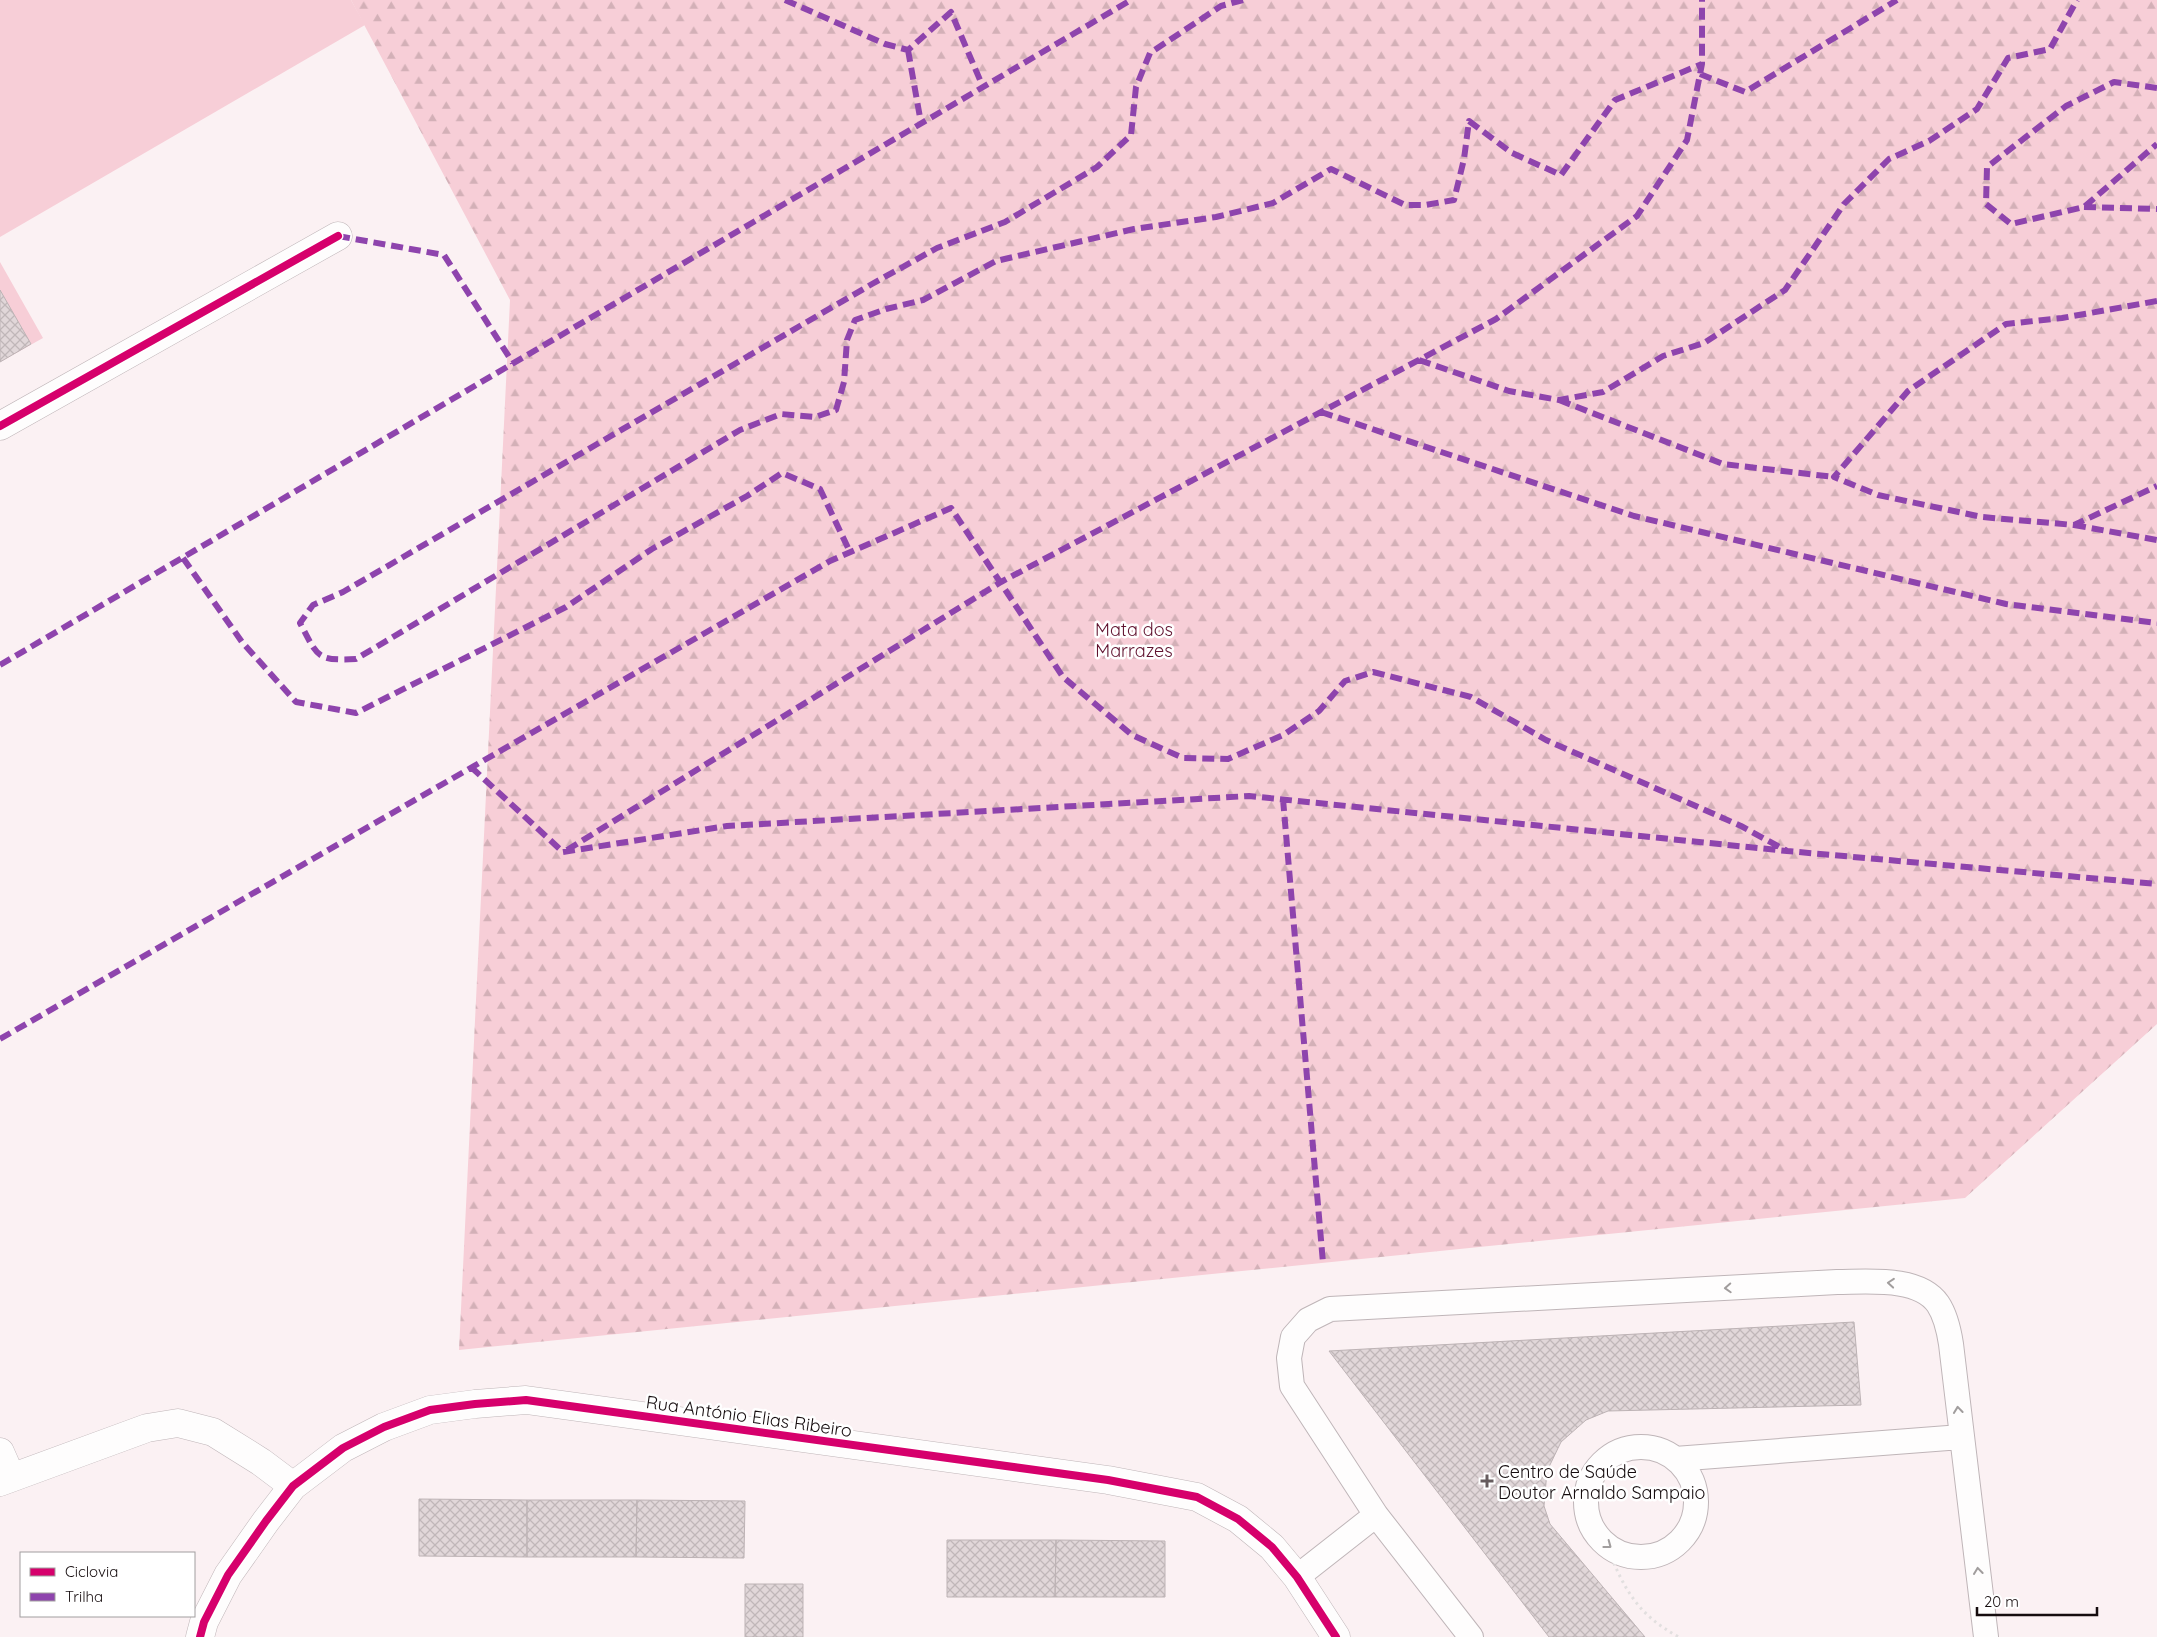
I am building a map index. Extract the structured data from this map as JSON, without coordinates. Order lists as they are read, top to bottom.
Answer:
{
  "streets": {
    "street": ["Rua António Elias Ribeiro"]
  },
  "parks": ["Mata dos Marrazes"],
  "places": {
    "health": ["Centro de Saúde Doutor Arnaldo Sampaio"]
  },
  "legend": ["Ciclovia", "Trilha"],
  "scale_bar": "20 m"
}
